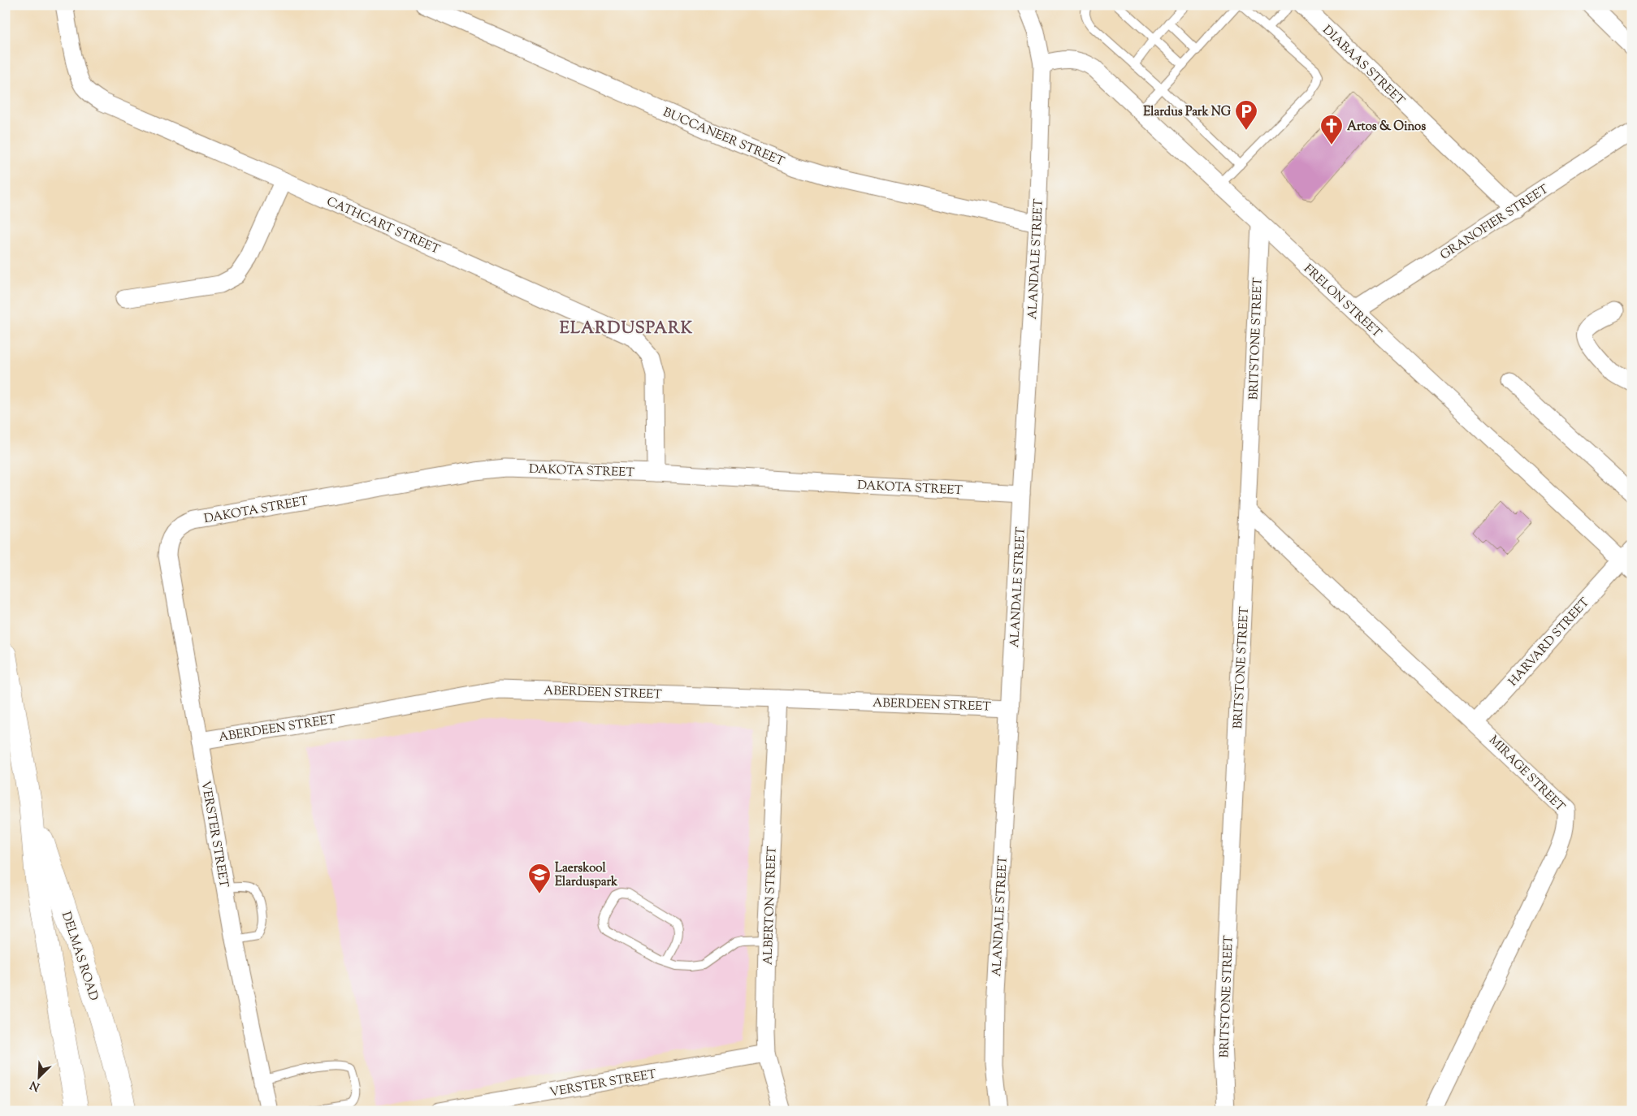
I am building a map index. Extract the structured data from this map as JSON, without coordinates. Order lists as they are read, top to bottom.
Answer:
{
  "streets": {
    "main road": ["DELMAS ROAD"],
    "street": [
      "DIABAAS STREET",
      "BUCCANEER STREET",
      "GRANOFIER STREET",
      "CATHCART STREET",
      "ALANDALE STREET",
      "FRELON STREET",
      "BRITSTONE STREET",
      "DAKOTA STREET",
      "HARVARD STREET",
      "ABERDEEN STREET",
      "MIRAGE STREET",
      "VERSTER STREET",
      "ALBERTON STREET"
    ]
  },
  "crossings": [
    ["DIABAAS STREET", "GRANOFIER STREET"],
    ["BUCCANEER STREET", "ALANDALE STREET"],
    ["GRANOFIER STREET", "FRELON STREET"],
    ["CATHCART STREET", "DAKOTA STREET"],
    ["ALANDALE STREET", "FRELON STREET"],
    ["ALANDALE STREET", "DAKOTA STREET"],
    ["ALANDALE STREET", "ABERDEEN STREET"],
    ["FRELON STREET", "BRITSTONE STREET"],
    ["FRELON STREET", "HARVARD STREET"],
    ["BRITSTONE STREET", "MIRAGE STREET"],
    ["DAKOTA STREET", "VERSTER STREET"],
    ["HARVARD STREET", "MIRAGE STREET"],
    ["ABERDEEN STREET", "VERSTER STREET"],
    ["ABERDEEN STREET", "ALBERTON STREET"],
    ["VERSTER STREET", "ALBERTON STREET"]
  ],
  "districts": ["ELARDUSPARK"],
  "places": {
    "parking": ["Elardus Park NG"],
    "church": ["Artos & Oinos"],
    "school or university": ["Laerskool Elarduspark"]
  },
  "north": "bottom left"
}
